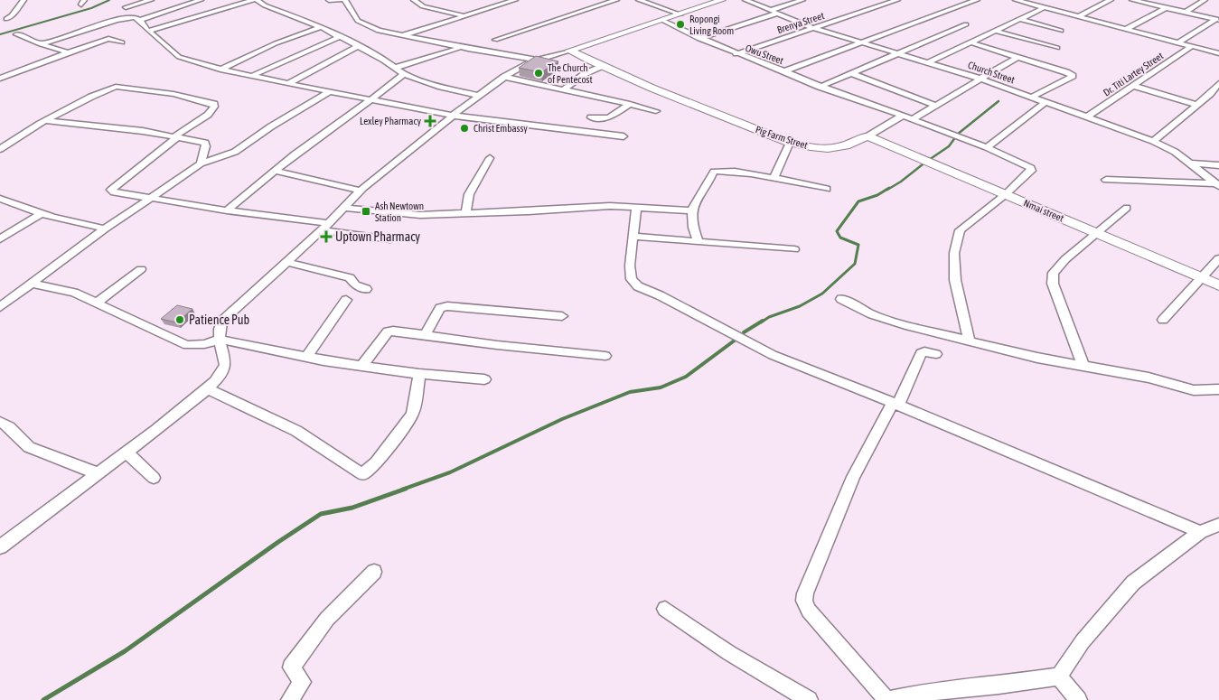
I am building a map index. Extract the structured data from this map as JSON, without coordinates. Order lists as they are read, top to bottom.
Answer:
{
  "streets": {
    "street": [
      "Brenya Street",
      "Owu Street",
      "Church Street",
      "Dr. Titi Lartey Street",
      "Pig Farm Street",
      "Nmai street"
    ]
  },
  "crossings": [
    ["Brenya Street", "Owu Street"],
    ["Brenya Street", "Church Street"],
    ["Church Street", "Dr. Titi Lartey Street"],
    ["Pig Farm Street", "Nmai street"]
  ],
  "places": {
    "other": [
      "Ropongi Living Room",
      "The Church of Pentecost",
      "Christ Embassy",
      "Patience Pub"
    ],
    "health": ["Lexley Pharmacy", "Uptown Pharmacy"],
    "transit": ["Ash Newtown Station"]
  }
}
